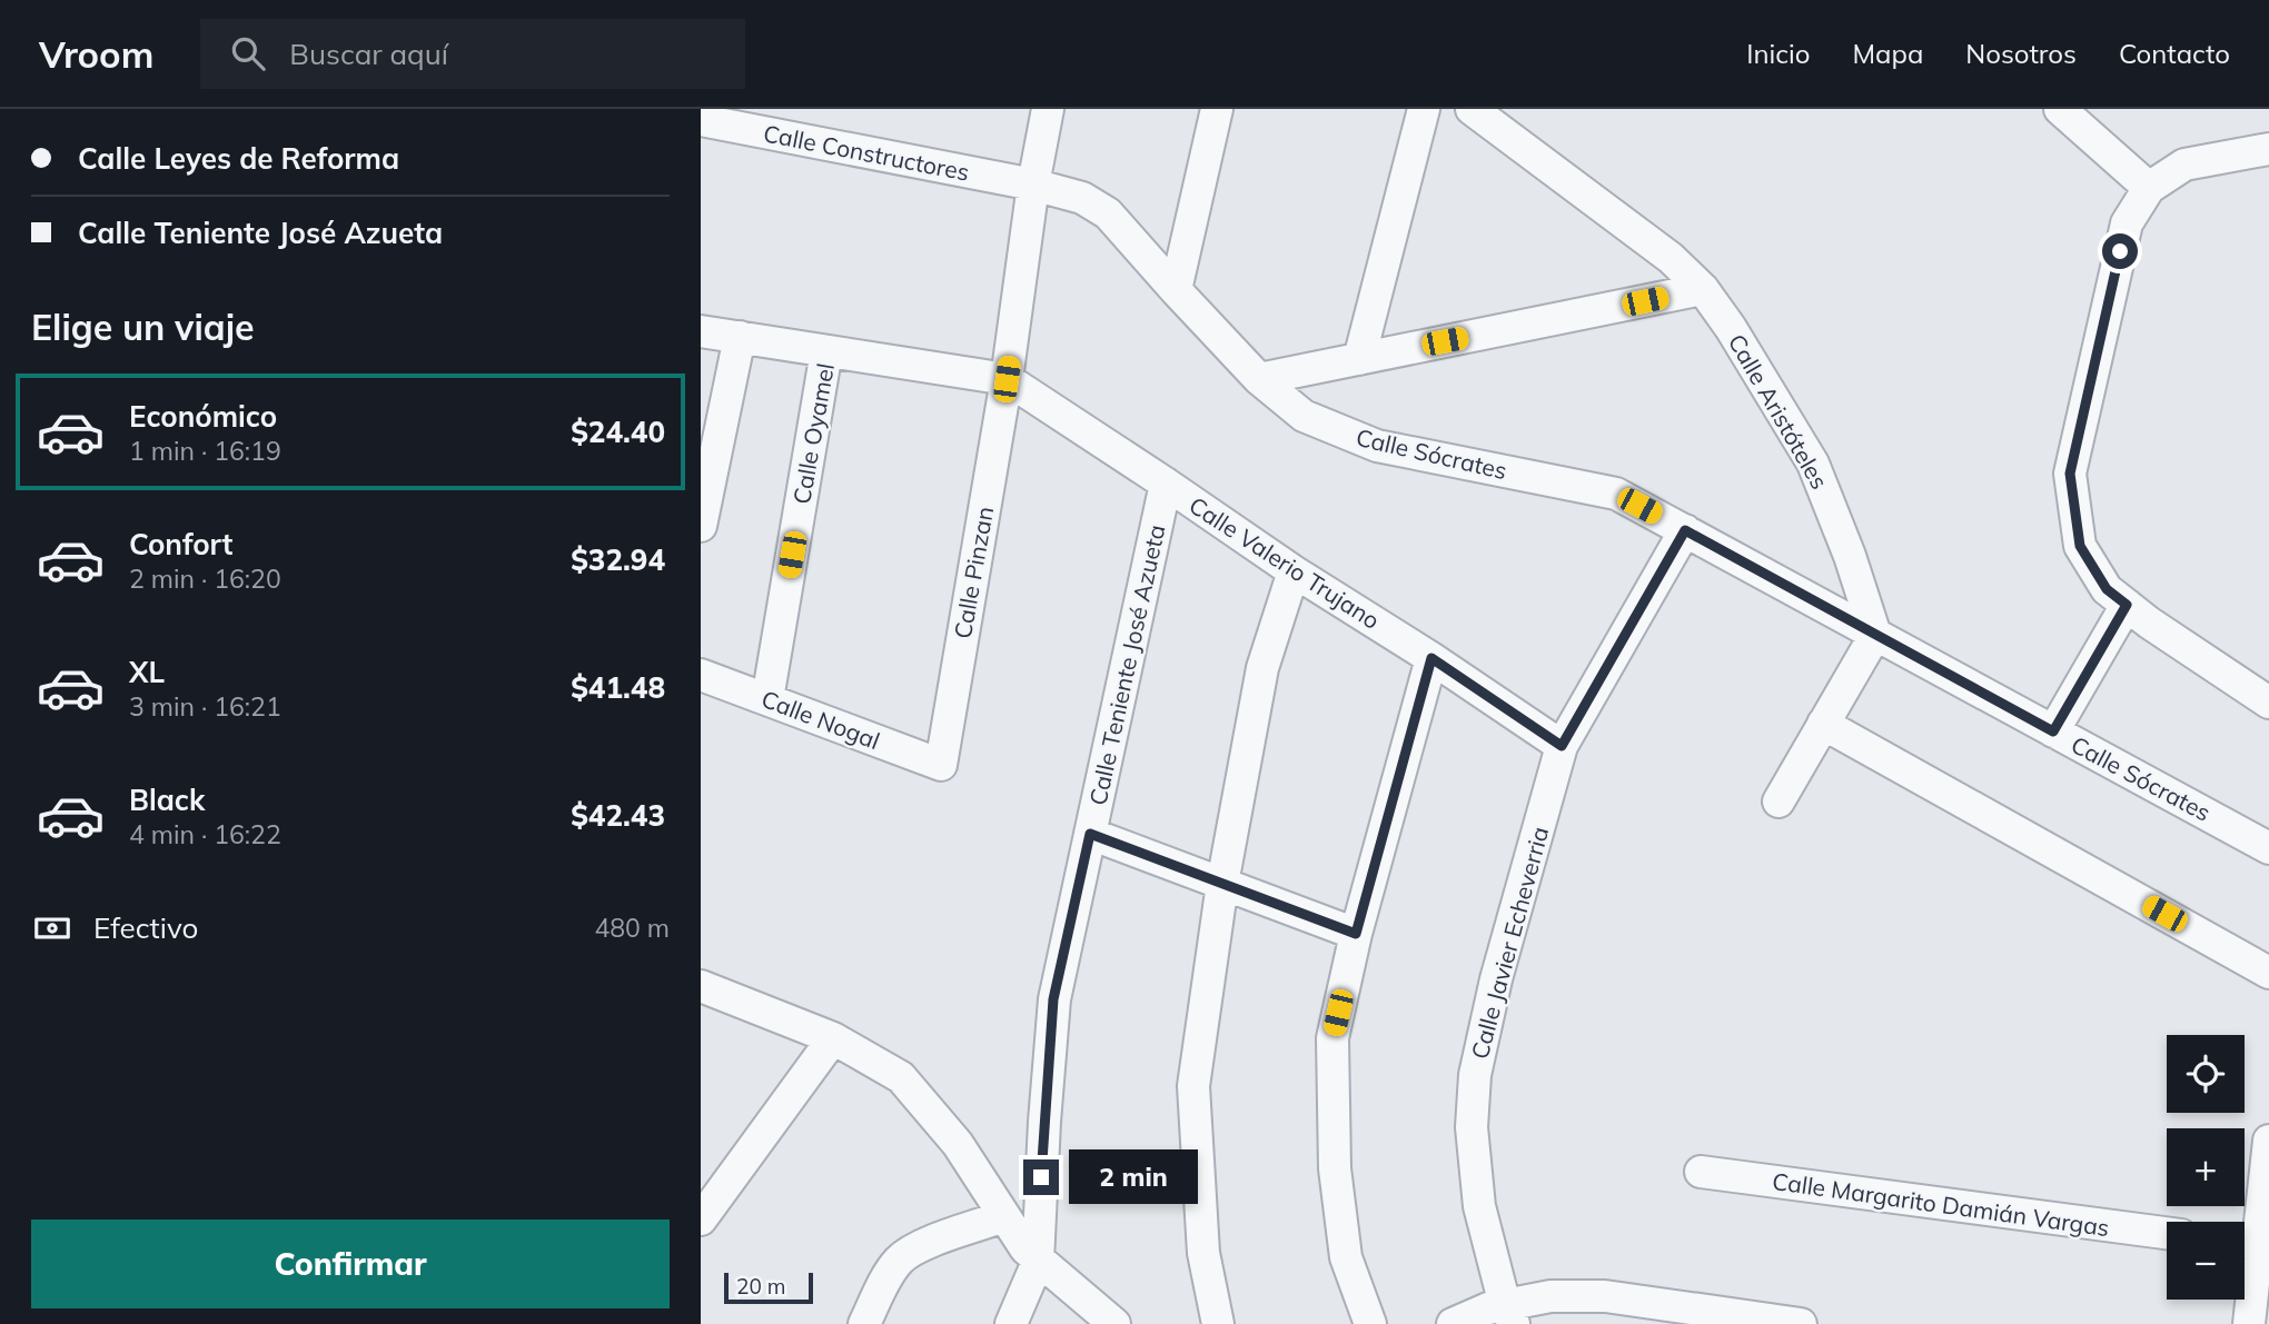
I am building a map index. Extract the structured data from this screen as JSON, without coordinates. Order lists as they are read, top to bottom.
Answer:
{
  "streets": {
    "street": [
      "Calle Constructores",
      "Calle Aristóteles",
      "Calle Oyamel",
      "Calle Sócrates",
      "Calle Valerio Trujano",
      "Calle Pinzan",
      "Calle Teniente José Azueta",
      "Calle Nogal",
      "Calle Javier Echeverria",
      "Calle Margarito Damián Vargas"
    ]
  },
  "crossings": [
    ["Calle Constructores", "Calle Sócrates"],
    ["Calle Constructores", "Calle Pinzan"],
    ["Calle Aristóteles", "Calle Sócrates"],
    ["Calle Oyamel", "Calle Nogal"],
    ["Calle Sócrates", "Calle Pinzan"],
    ["Calle Valerio Trujano", "Calle Pinzan"],
    ["Calle Valerio Trujano", "Calle Teniente José Azueta"],
    ["Calle Valerio Trujano", "Calle Javier Echeverria"],
    ["Calle Pinzan", "Calle Nogal"]
  ],
  "scale_bar": "20 m",
  "page": {
    "header": "Vroom",
    "search": "Buscar aquí",
    "nav": [
      "Inicio",
      "Mapa",
      "Nosotros",
      "Contacto"
    ],
    "banner": ["Calle Leyes de Reforma", "Calle Teniente José Azueta"],
    "heading": "Elige un viaje",
    "list": [
      {
        "name": "Económico",
        "note": "1 min · 16:19",
        "value": "$24.40"
      },
      {
        "name": "Confort",
        "note": "2 min · 16:20",
        "value": "$32.94"
      },
      {
        "name": "XL",
        "note": "3 min · 16:21",
        "value": "$41.48"
      },
      {
        "name": "Black",
        "note": "4 min · 16:22",
        "value": "$42.43"
      }
    ],
    "pay": ["Efectivo", "480 m"],
    "map_buttons": ["+", "−"],
    "bubble": "2 min",
    "buttons": "Confirmar",
    "scale": "20 m"
  }
}
